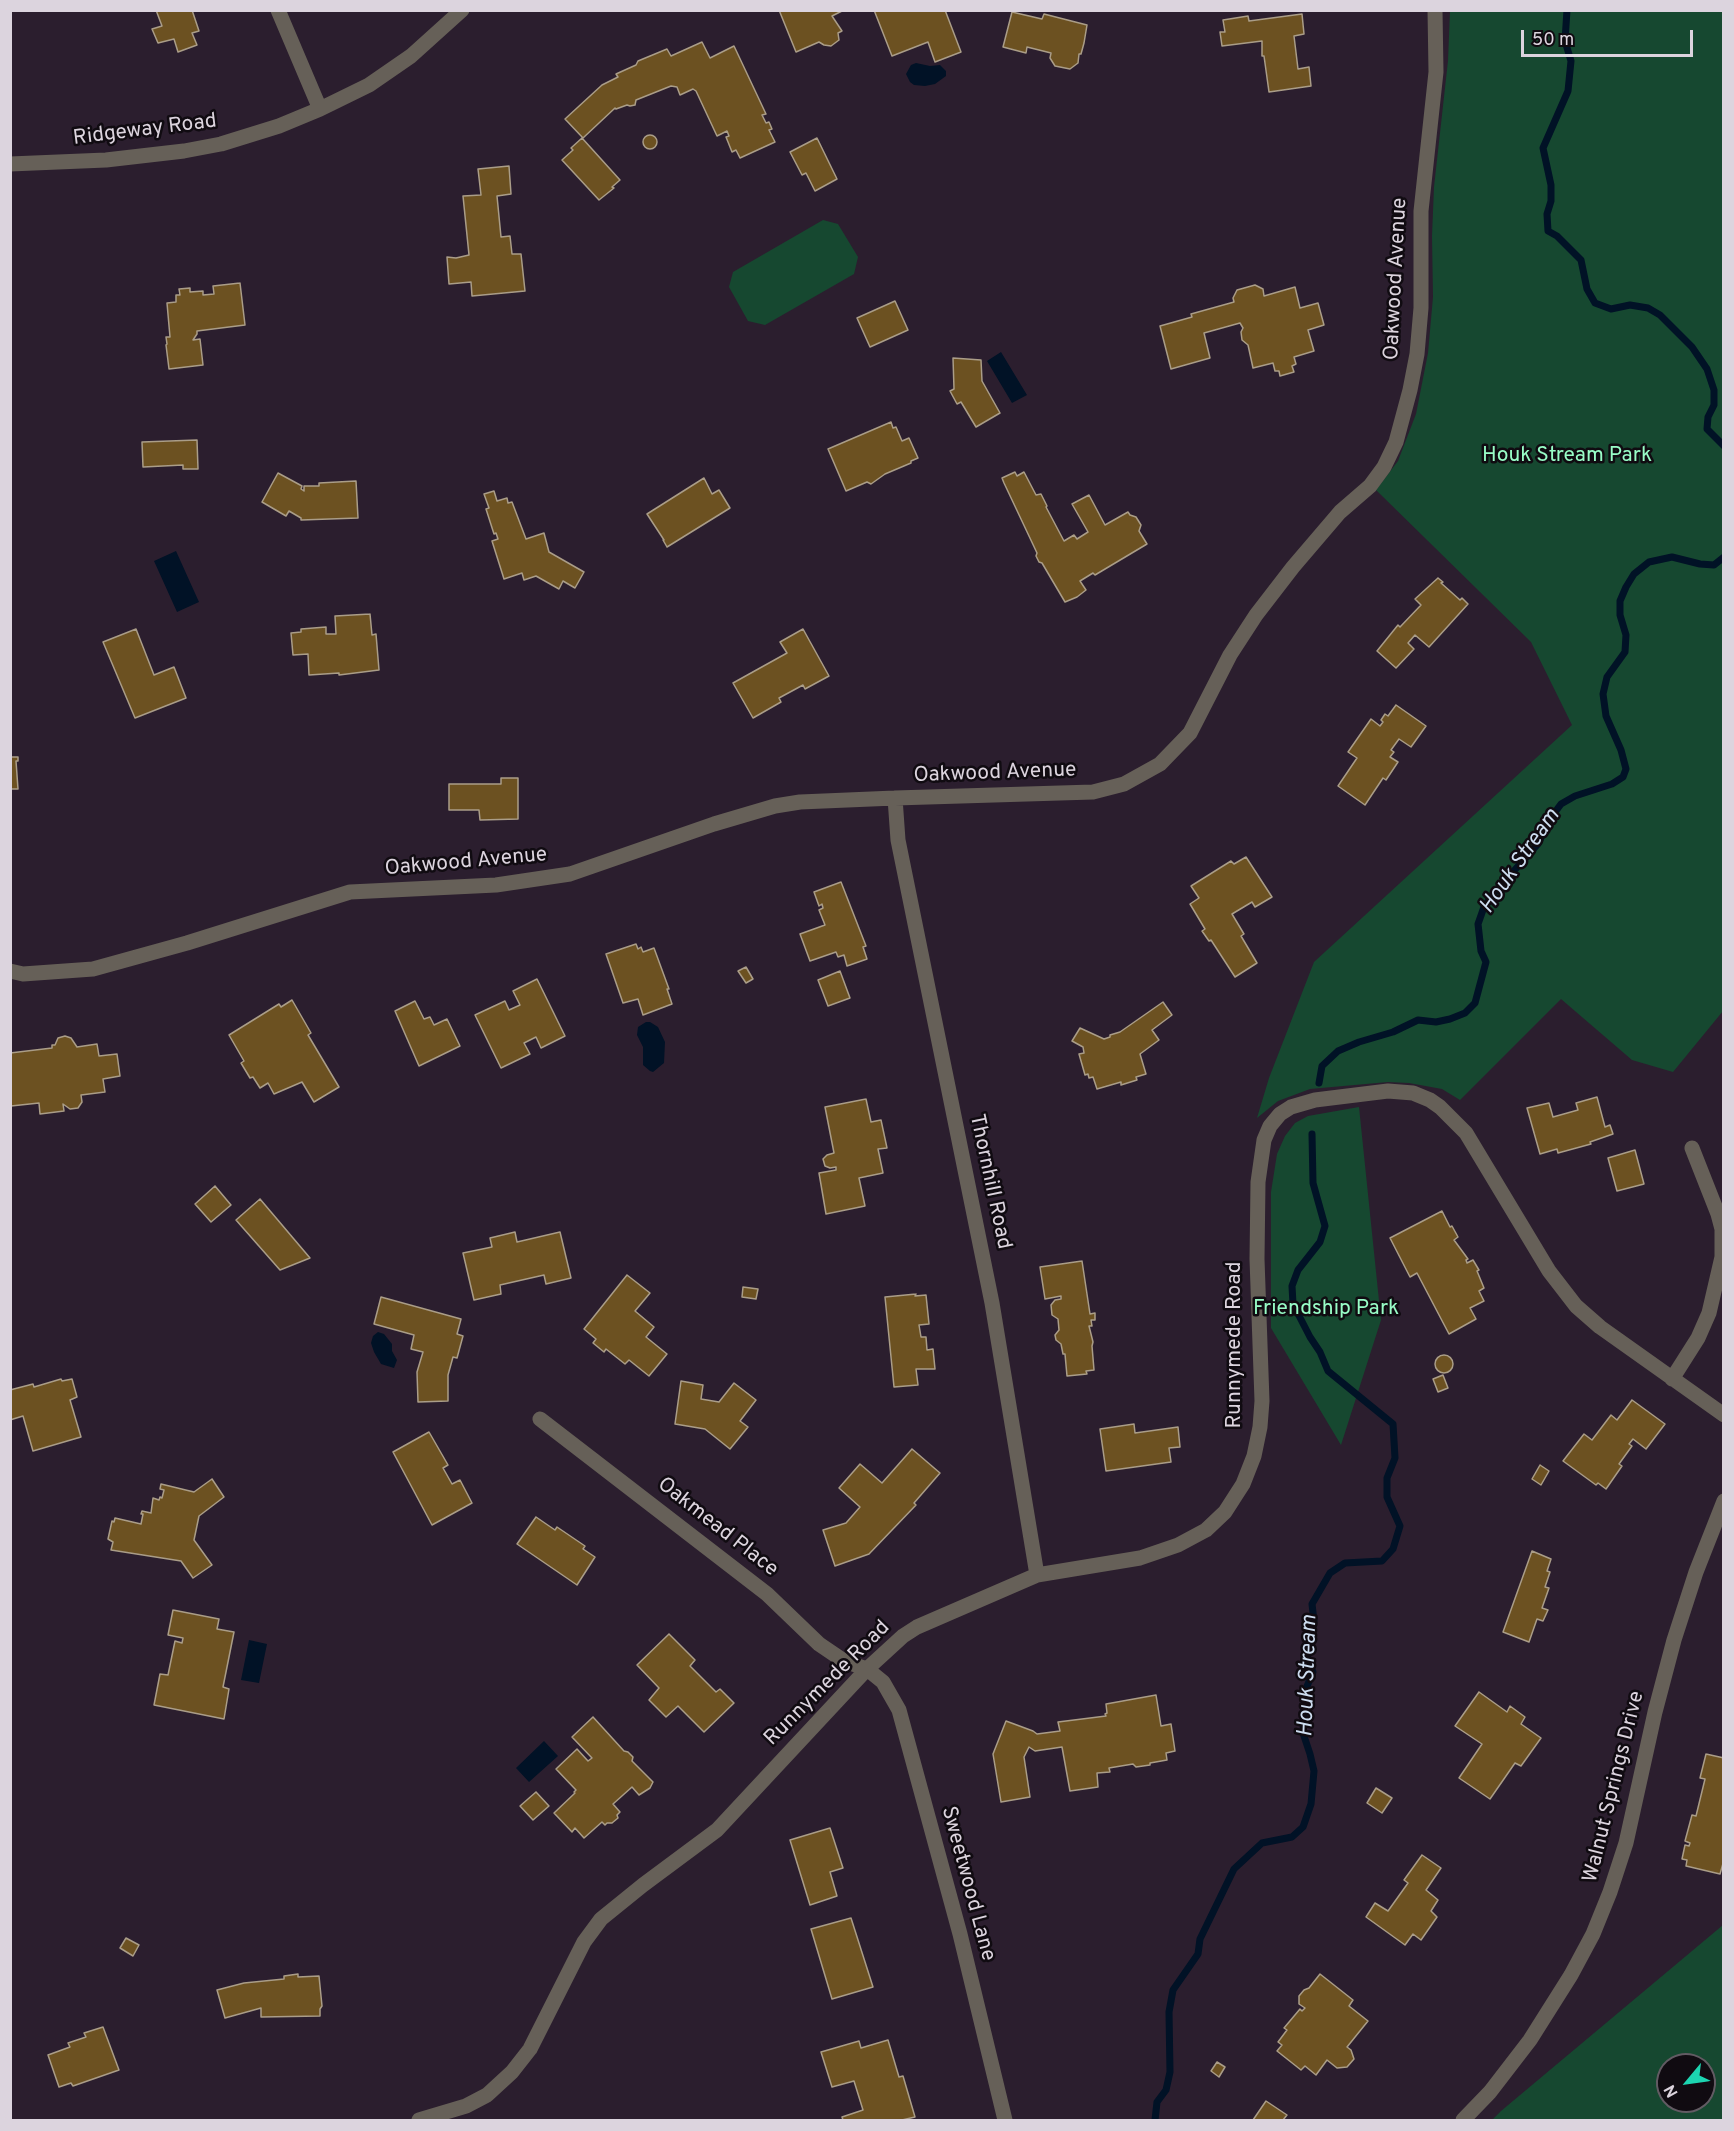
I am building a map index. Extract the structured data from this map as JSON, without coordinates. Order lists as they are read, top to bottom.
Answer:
{
  "streets": {
    "street": [
      "Ridgeway Road",
      "Oakwood Avenue",
      "Thornhill Road",
      "Runnymede Road",
      "Oakmead Place",
      "Walnut Springs Drive",
      "Sweetwood Lane"
    ]
  },
  "crossings": [
    ["Oakwood Avenue", "Thornhill Road"],
    ["Thornhill Road", "Runnymede Road"],
    ["Runnymede Road", "Oakmead Place"],
    ["Runnymede Road", "Sweetwood Lane"],
    ["Oakmead Place", "Sweetwood Lane"]
  ],
  "water": ["Houk Stream"],
  "parks": ["Houk Stream Park", "Friendship Park"],
  "scale_bar": "50 m",
  "north": "bottom left"
}
